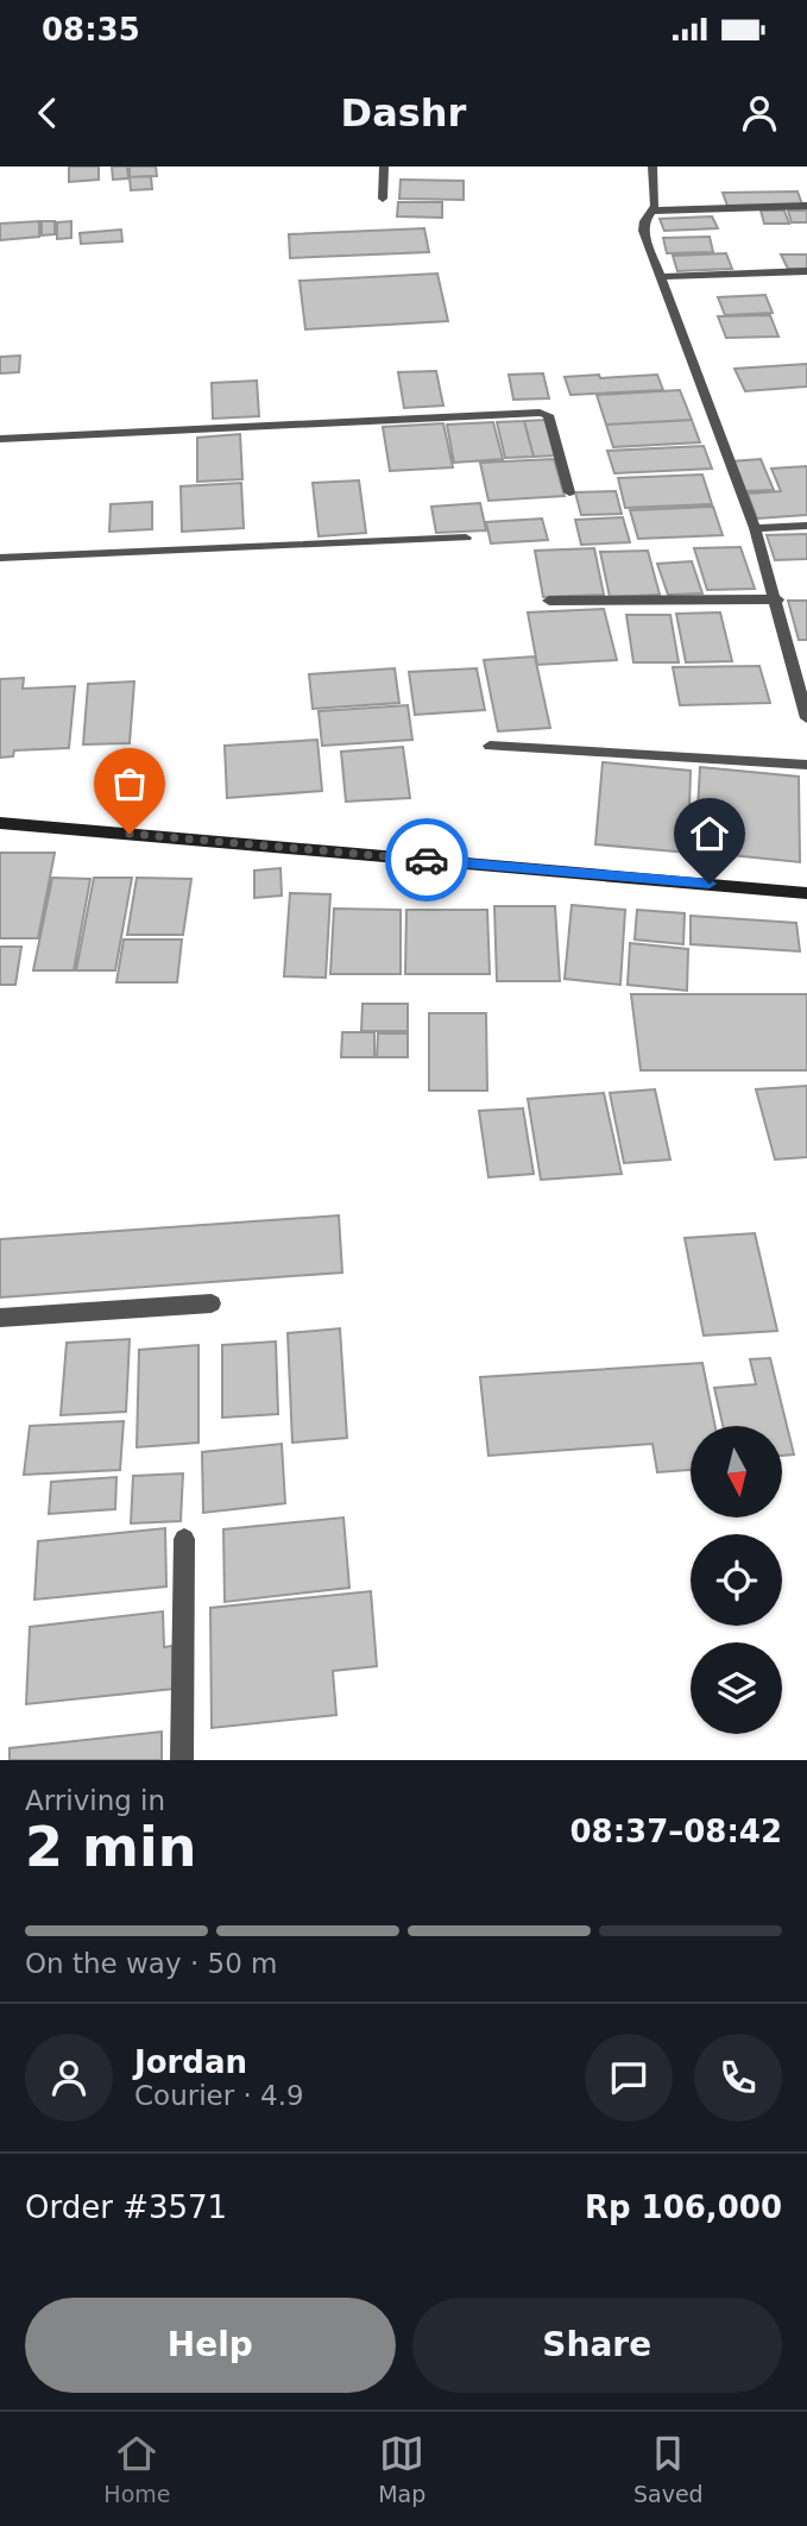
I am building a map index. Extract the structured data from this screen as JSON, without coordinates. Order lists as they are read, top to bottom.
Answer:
{
  "north": "bottom",
  "page": {
    "status": "08:35",
    "header": "Dashr",
    "heading": ["2 min", "Arriving in", "08:37–08:42"],
    "panel": [
      "Jordan",
      "Courier · 4.9",
      "Order #3571",
      "Rp 106,000"
    ],
    "bar": "On the way · 50 m",
    "buttons": ["Help", "Share"],
    "tabs": ["Home", "Map", "Saved"]
  }
}
